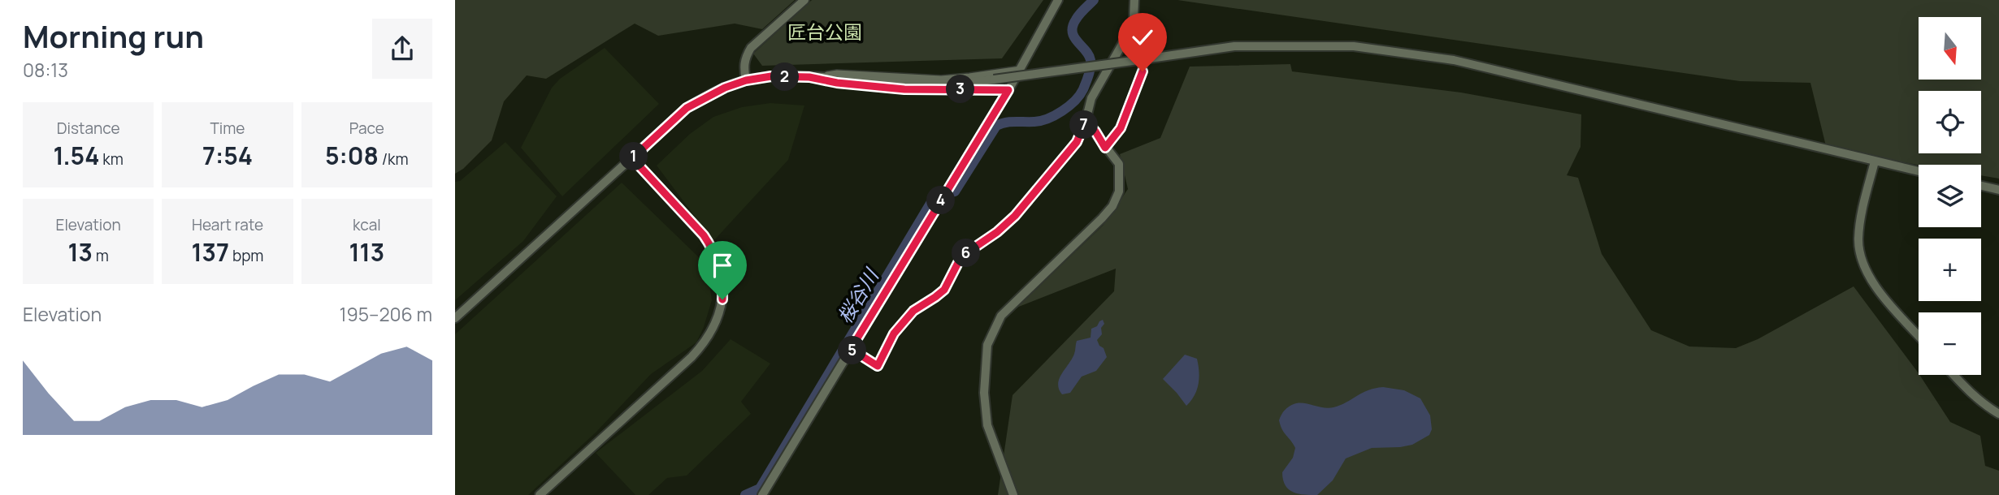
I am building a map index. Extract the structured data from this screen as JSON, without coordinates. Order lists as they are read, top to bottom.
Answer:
{
  "water": ["桜谷川"],
  "parks": ["匠台公園"],
  "north": "bottom",
  "page": {
    "heading": ["Morning run", "08:13"],
    "map_buttons": ["+", "−"],
    "pins": [
      "2",
      "3",
      "7",
      "1",
      "4",
      "6",
      "5"
    ],
    "stats": [
      ["Distance", "1.54 km"],
      ["Time", "7:54"],
      ["Pace", "5:08 /km"],
      ["Elevation", "13 m"],
      ["Heart rate", "137 bpm"],
      ["kcal", "113"]
    ],
    "chart": ["Elevation", "195–206 m"]
  }
}
